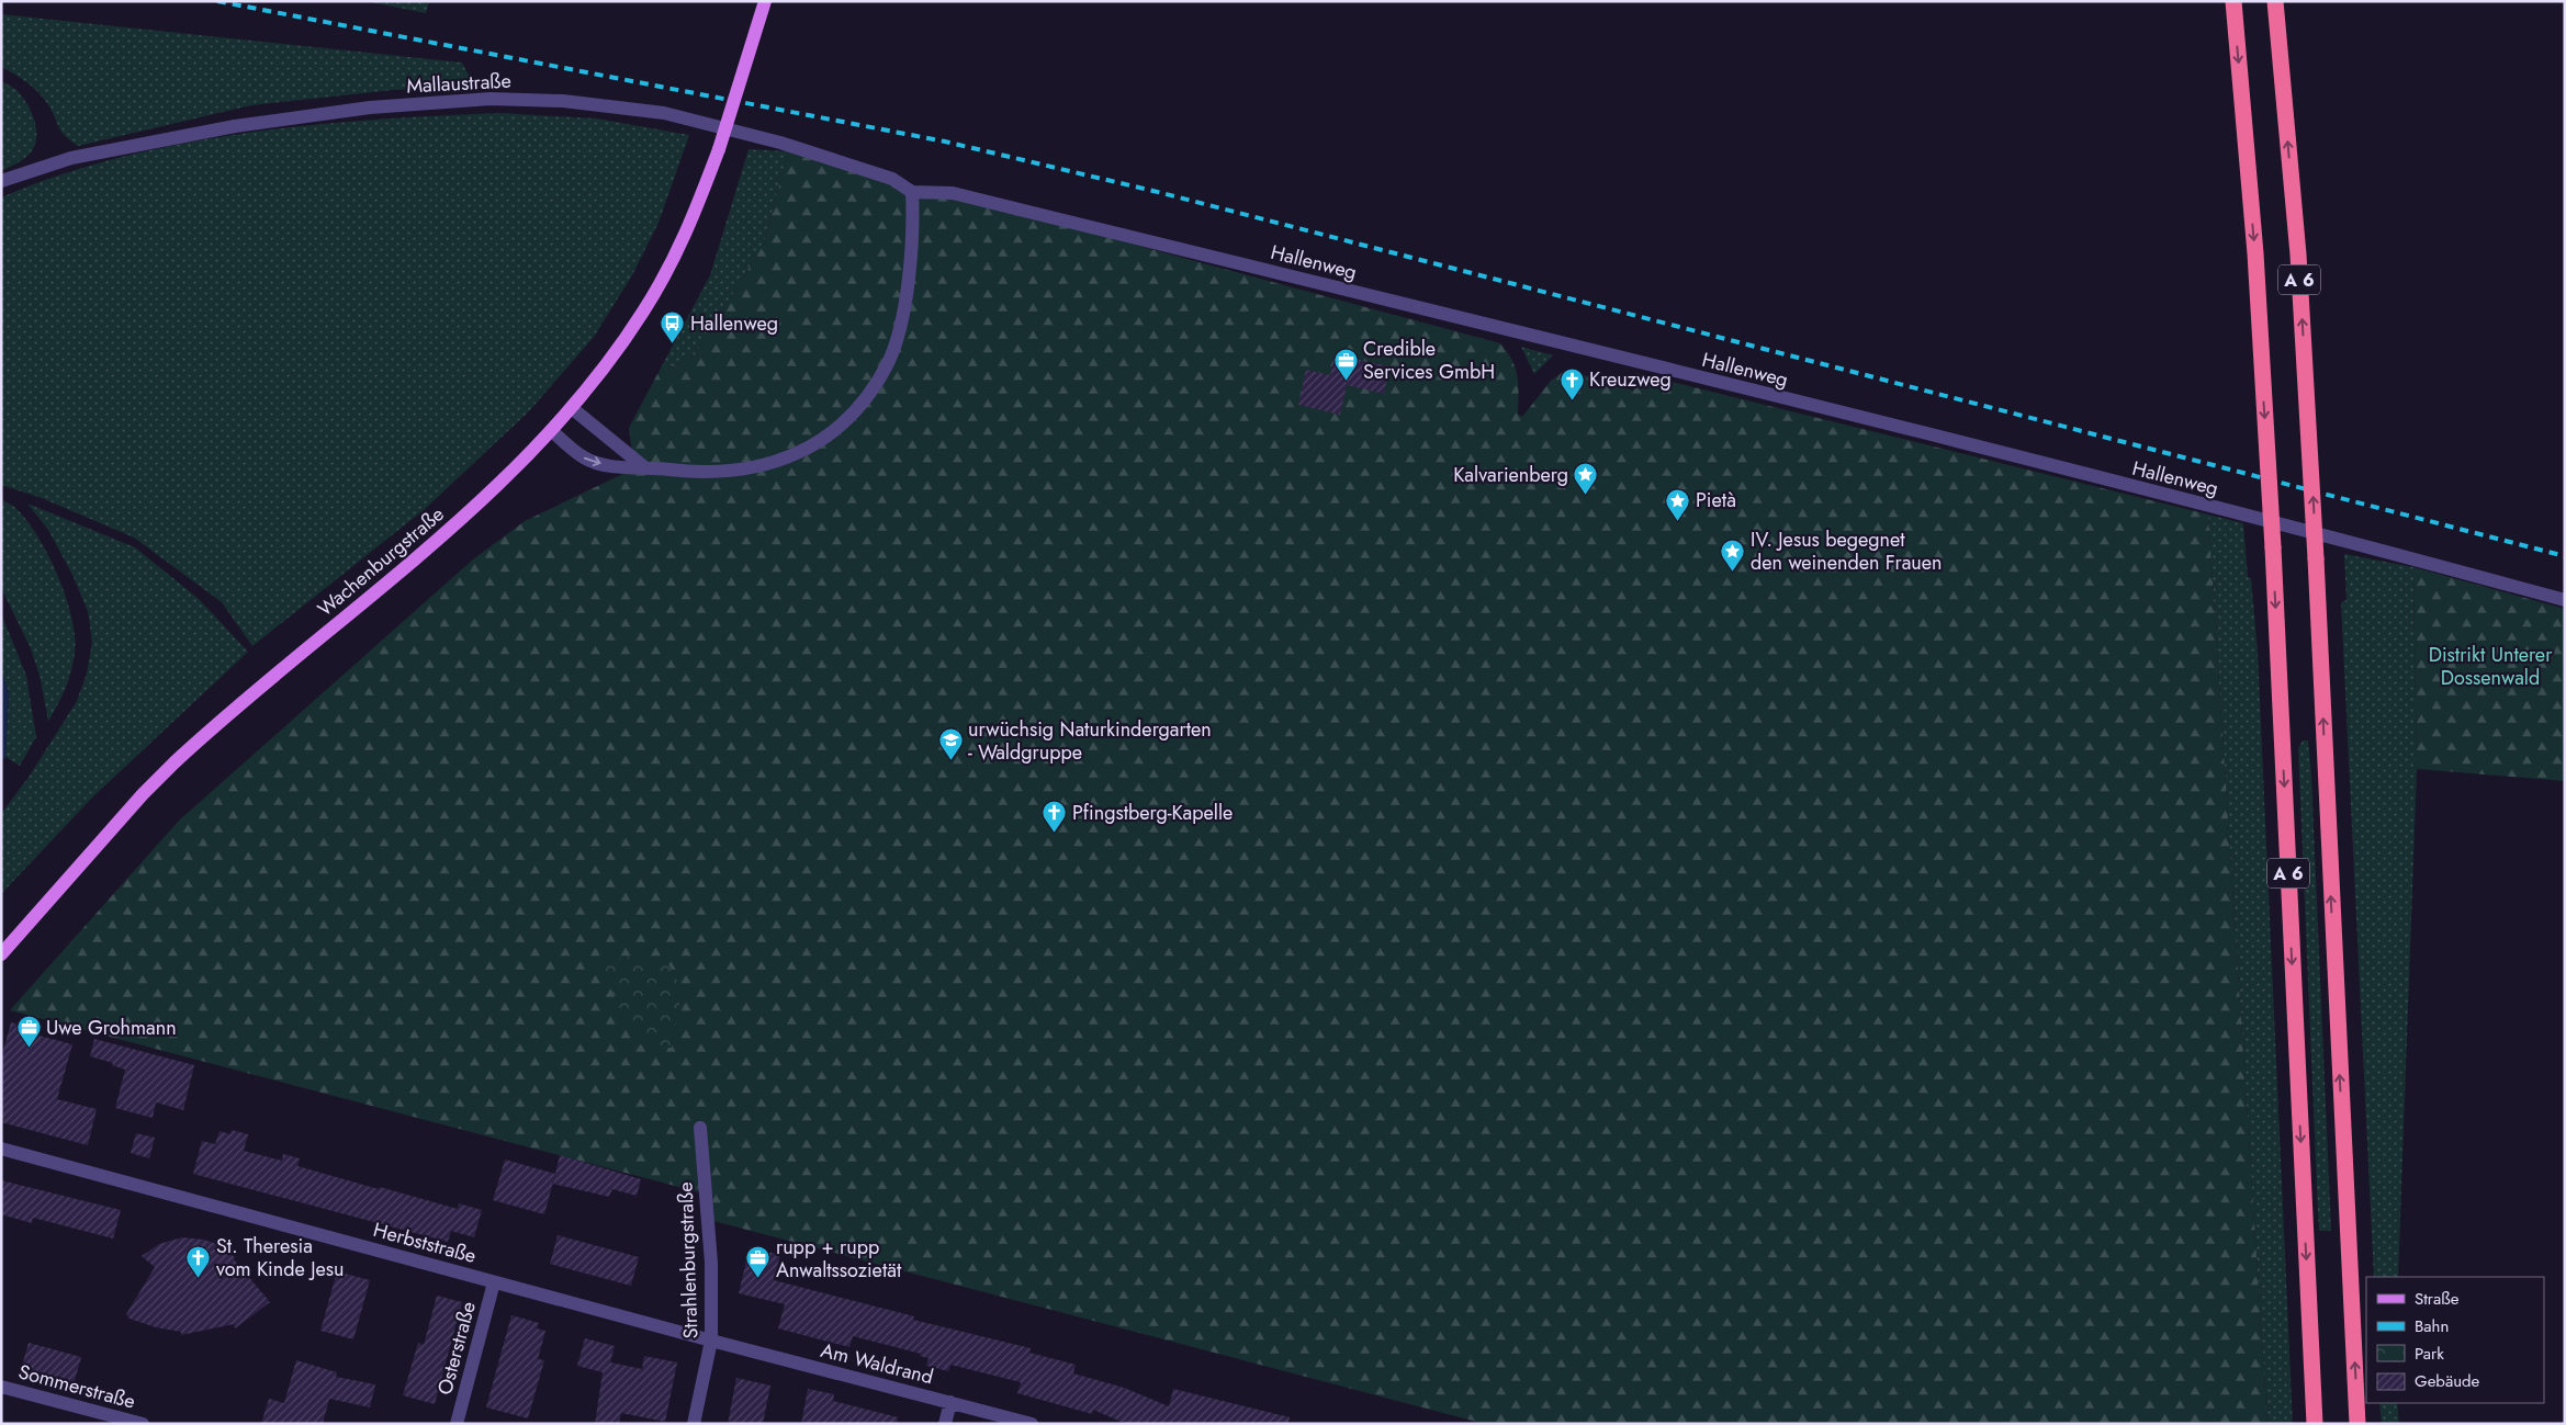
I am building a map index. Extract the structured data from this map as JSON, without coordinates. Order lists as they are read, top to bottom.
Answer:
{
  "streets": {
    "highway": ["A 6"],
    "main road": ["Wachenburgstraße"],
    "street": [
      "Mallaustraße",
      "Hallenweg",
      "Herbststraße",
      "Strahlenburgstraße",
      "Osterstraße",
      "Am Waldrand",
      "Sommerstraße"
    ]
  },
  "crossings": [
    ["Mallaustraße", "Hallenweg"],
    ["Herbststraße", "Strahlenburgstraße"],
    ["Herbststraße", "Osterstraße"],
    ["Herbststraße", "Am Waldrand"],
    ["Strahlenburgstraße", "Am Waldrand"]
  ],
  "parks": ["Distrikt Unterer Dossenwald"],
  "places": {
    "bus stop": ["Hallenweg"],
    "office": ["Credible Services GmbH", "Uwe Grohmann", "rupp + rupp Anwaltssozietät"],
    "church": ["Kreuzweg", "Pfingstberg-Kapelle", "St. Theresia vom Kinde Jesu"],
    "place": ["Kalvarienberg", "Pietà", "IV. Jesus begegnet den weinenden Frauen"],
    "school or university": ["urwüchsig Naturkindergarten - Waldgruppe"]
  },
  "legend": [
    "Straße",
    "Bahn",
    "Park",
    "Gebäude"
  ]
}
